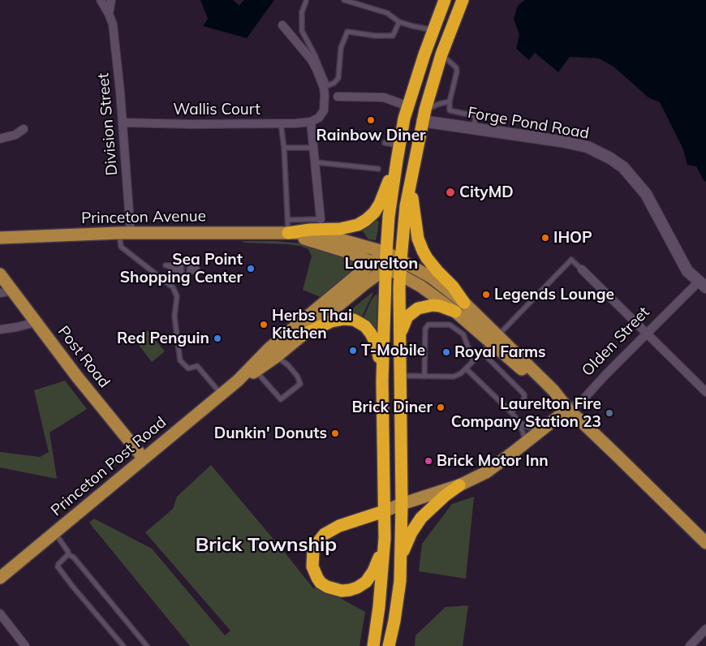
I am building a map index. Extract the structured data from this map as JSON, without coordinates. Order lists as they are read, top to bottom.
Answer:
{
  "streets": {
    "main road": [
      "Princeton Avenue",
      "Olden Street",
      "Post Road",
      "Princeton Post Road"
    ],
    "street": ["Wallis Court", "Forge Pond Road", "Division Street"]
  },
  "crossings": [
    ["Wallis Court", "Division Street"],
    ["Forge Pond Road", "Olden Street"],
    ["Division Street", "Princeton Avenue"],
    ["Princeton Avenue", "Princeton Post Road"],
    ["Post Road", "Princeton Post Road"]
  ],
  "districts": ["Laurelton", "Brick Township"],
  "places": [
    "Rainbow Diner",
    "CityMD",
    "IHOP",
    "Sea Point Shopping Center",
    "Legends Lounge",
    "Herbs Thai Kitchen",
    "Red Penguin",
    "T-Mobile",
    "Royal Farms",
    "Brick Diner",
    "Laurelton Fire Company Station 23",
    "Dunkin' Donuts",
    "Brick Motor Inn"
  ]
}
